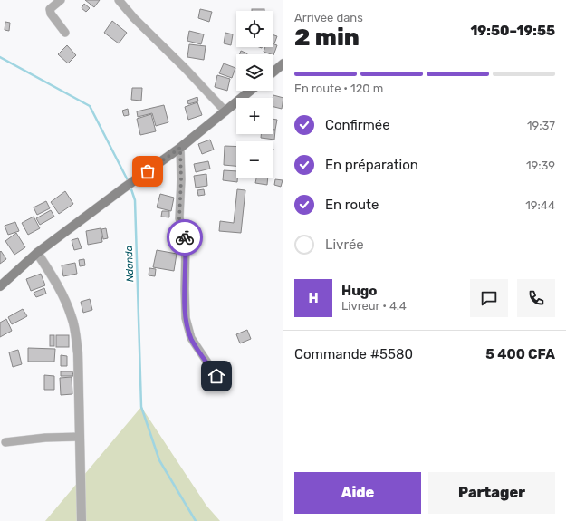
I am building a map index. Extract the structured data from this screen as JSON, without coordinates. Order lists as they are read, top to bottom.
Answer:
{
  "water": ["Ndanda"],
  "page": {
    "heading": ["2 min", "Arrivée dans", "19:50–19:55"],
    "panel": [
      "Hugo",
      "Livreur · 4.4",
      "Commande #5580",
      "5 400 CFA"
    ],
    "map_buttons": ["+", "−"],
    "bar": "En route · 120 m",
    "list": [
      ["Confirmée", "19:37"],
      ["En préparation", "19:39"],
      ["En route", "19:44"],
      "Livrée"
    ],
    "round": "H",
    "buttons": ["Aide", "Partager"]
  }
}
